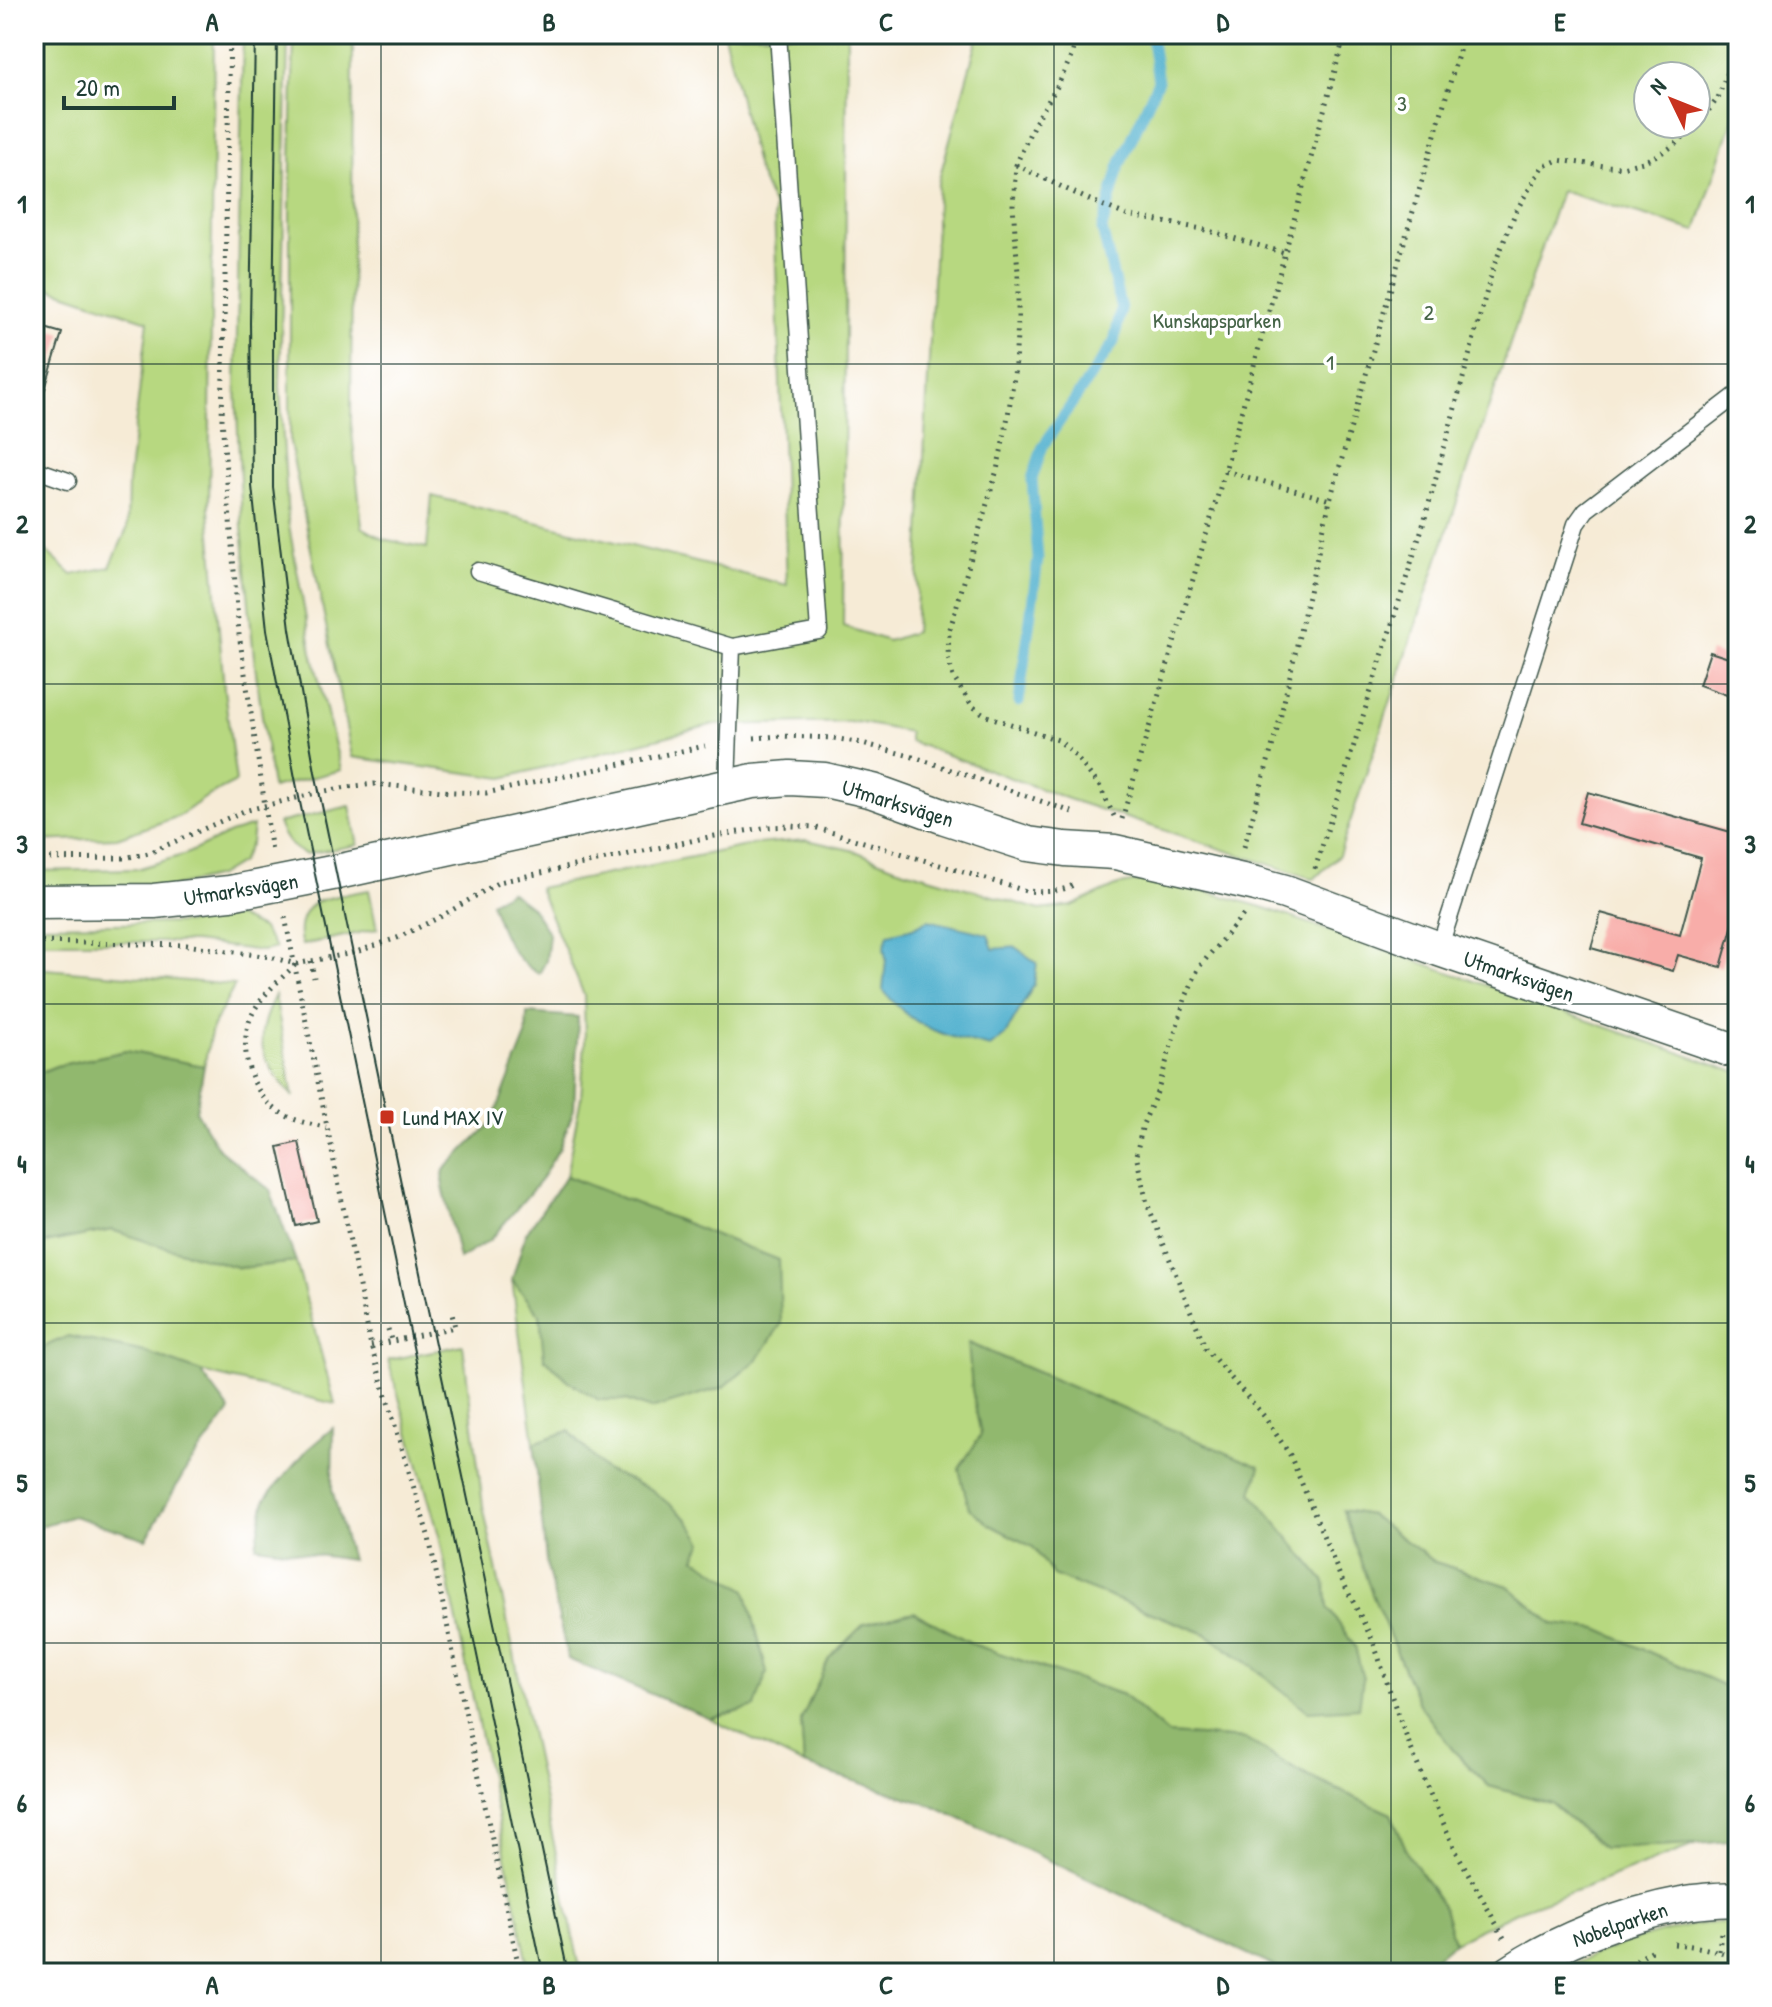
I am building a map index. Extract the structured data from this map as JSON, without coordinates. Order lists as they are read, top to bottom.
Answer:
{
  "streets": {
    "street": ["Utmarksvägen", "Nobelparken"]
  },
  "parks": [
    "3",
    "2",
    "Kunskapsparken",
    "1"
  ],
  "places": {
    "transit": ["Lund MAX IV"]
  },
  "scale_bar": "20 m",
  "north": "top left",
  "grid": {
    "columns": [
      "A",
      "B",
      "C",
      "D",
      "E"
    ],
    "rows": [
      "1",
      "2",
      "3",
      "4",
      "5",
      "6"
    ]
  }
}
